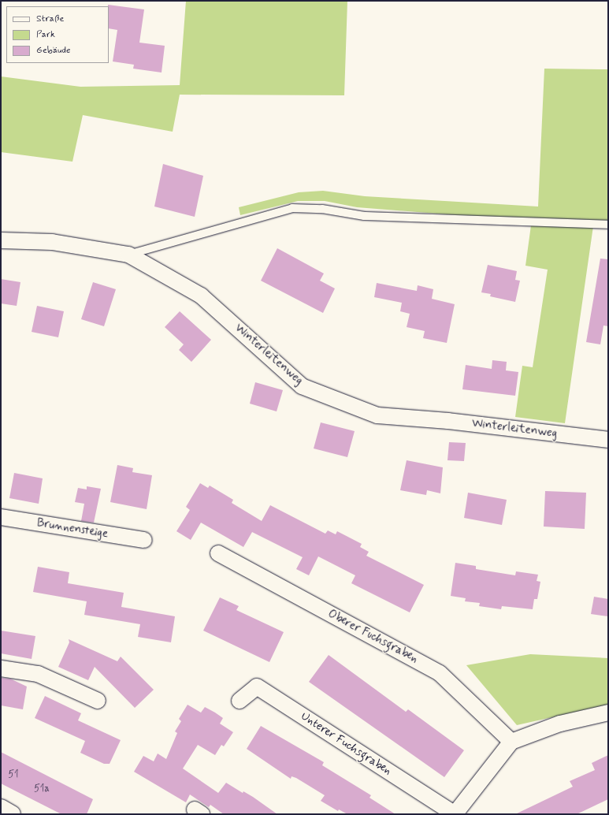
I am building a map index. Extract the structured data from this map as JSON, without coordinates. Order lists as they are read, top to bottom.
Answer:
{
  "streets": {
    "street": [
      "Winterleitenweg",
      "Brunnensteige",
      "Oberer Fuchsgraben",
      "Unterer Fuchsgraben"
    ]
  },
  "house_numbers": ["51", "51a"],
  "legend": ["Straße", "Park", "Gebäude"]
}
